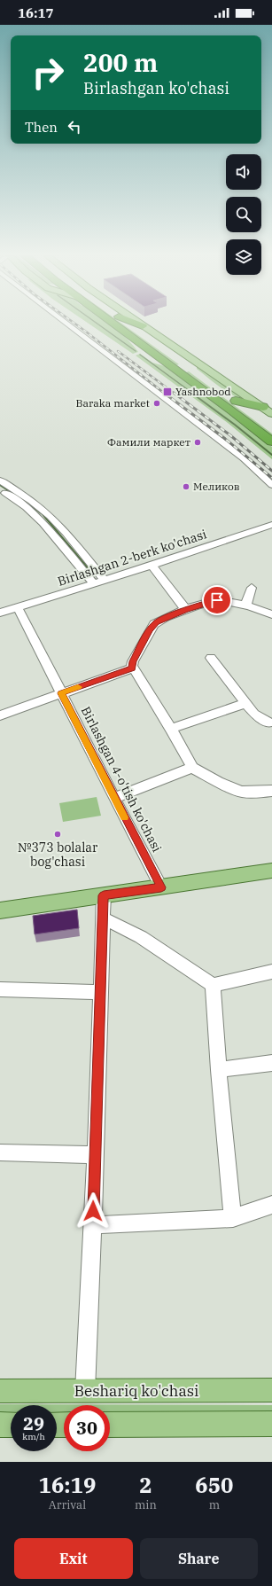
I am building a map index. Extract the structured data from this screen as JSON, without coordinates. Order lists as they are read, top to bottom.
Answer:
{
  "streets": {
    "main road": ["Beshariq ko'chasi"],
    "street": ["Birlashgan 2-berk ko'chasi", "Birlashgan 4-o'tish ko'chasi"]
  },
  "crossings": [
    ["Birlashgan 2-berk ko'chasi", "Birlashgan 4-o'tish ko'chasi"]
  ],
  "places": {
    "transit": ["Yashnobod"],
    "other": [
      "Baraka market",
      "Фамили маркет",
      "Меликов",
      "№373 bolalar bog'chasi"
    ]
  },
  "page": {
    "status": "16:17",
    "turn": ["200 m", "Birlashgan ko'chasi"],
    "then": "Then",
    "speed": "29 km/h",
    "limit": "30",
    "eta": [
      "16:19",
      "Arrival",
      "2",
      "min",
      "650",
      "m"
    ],
    "buttons": ["Exit", "Share"]
  }
}
